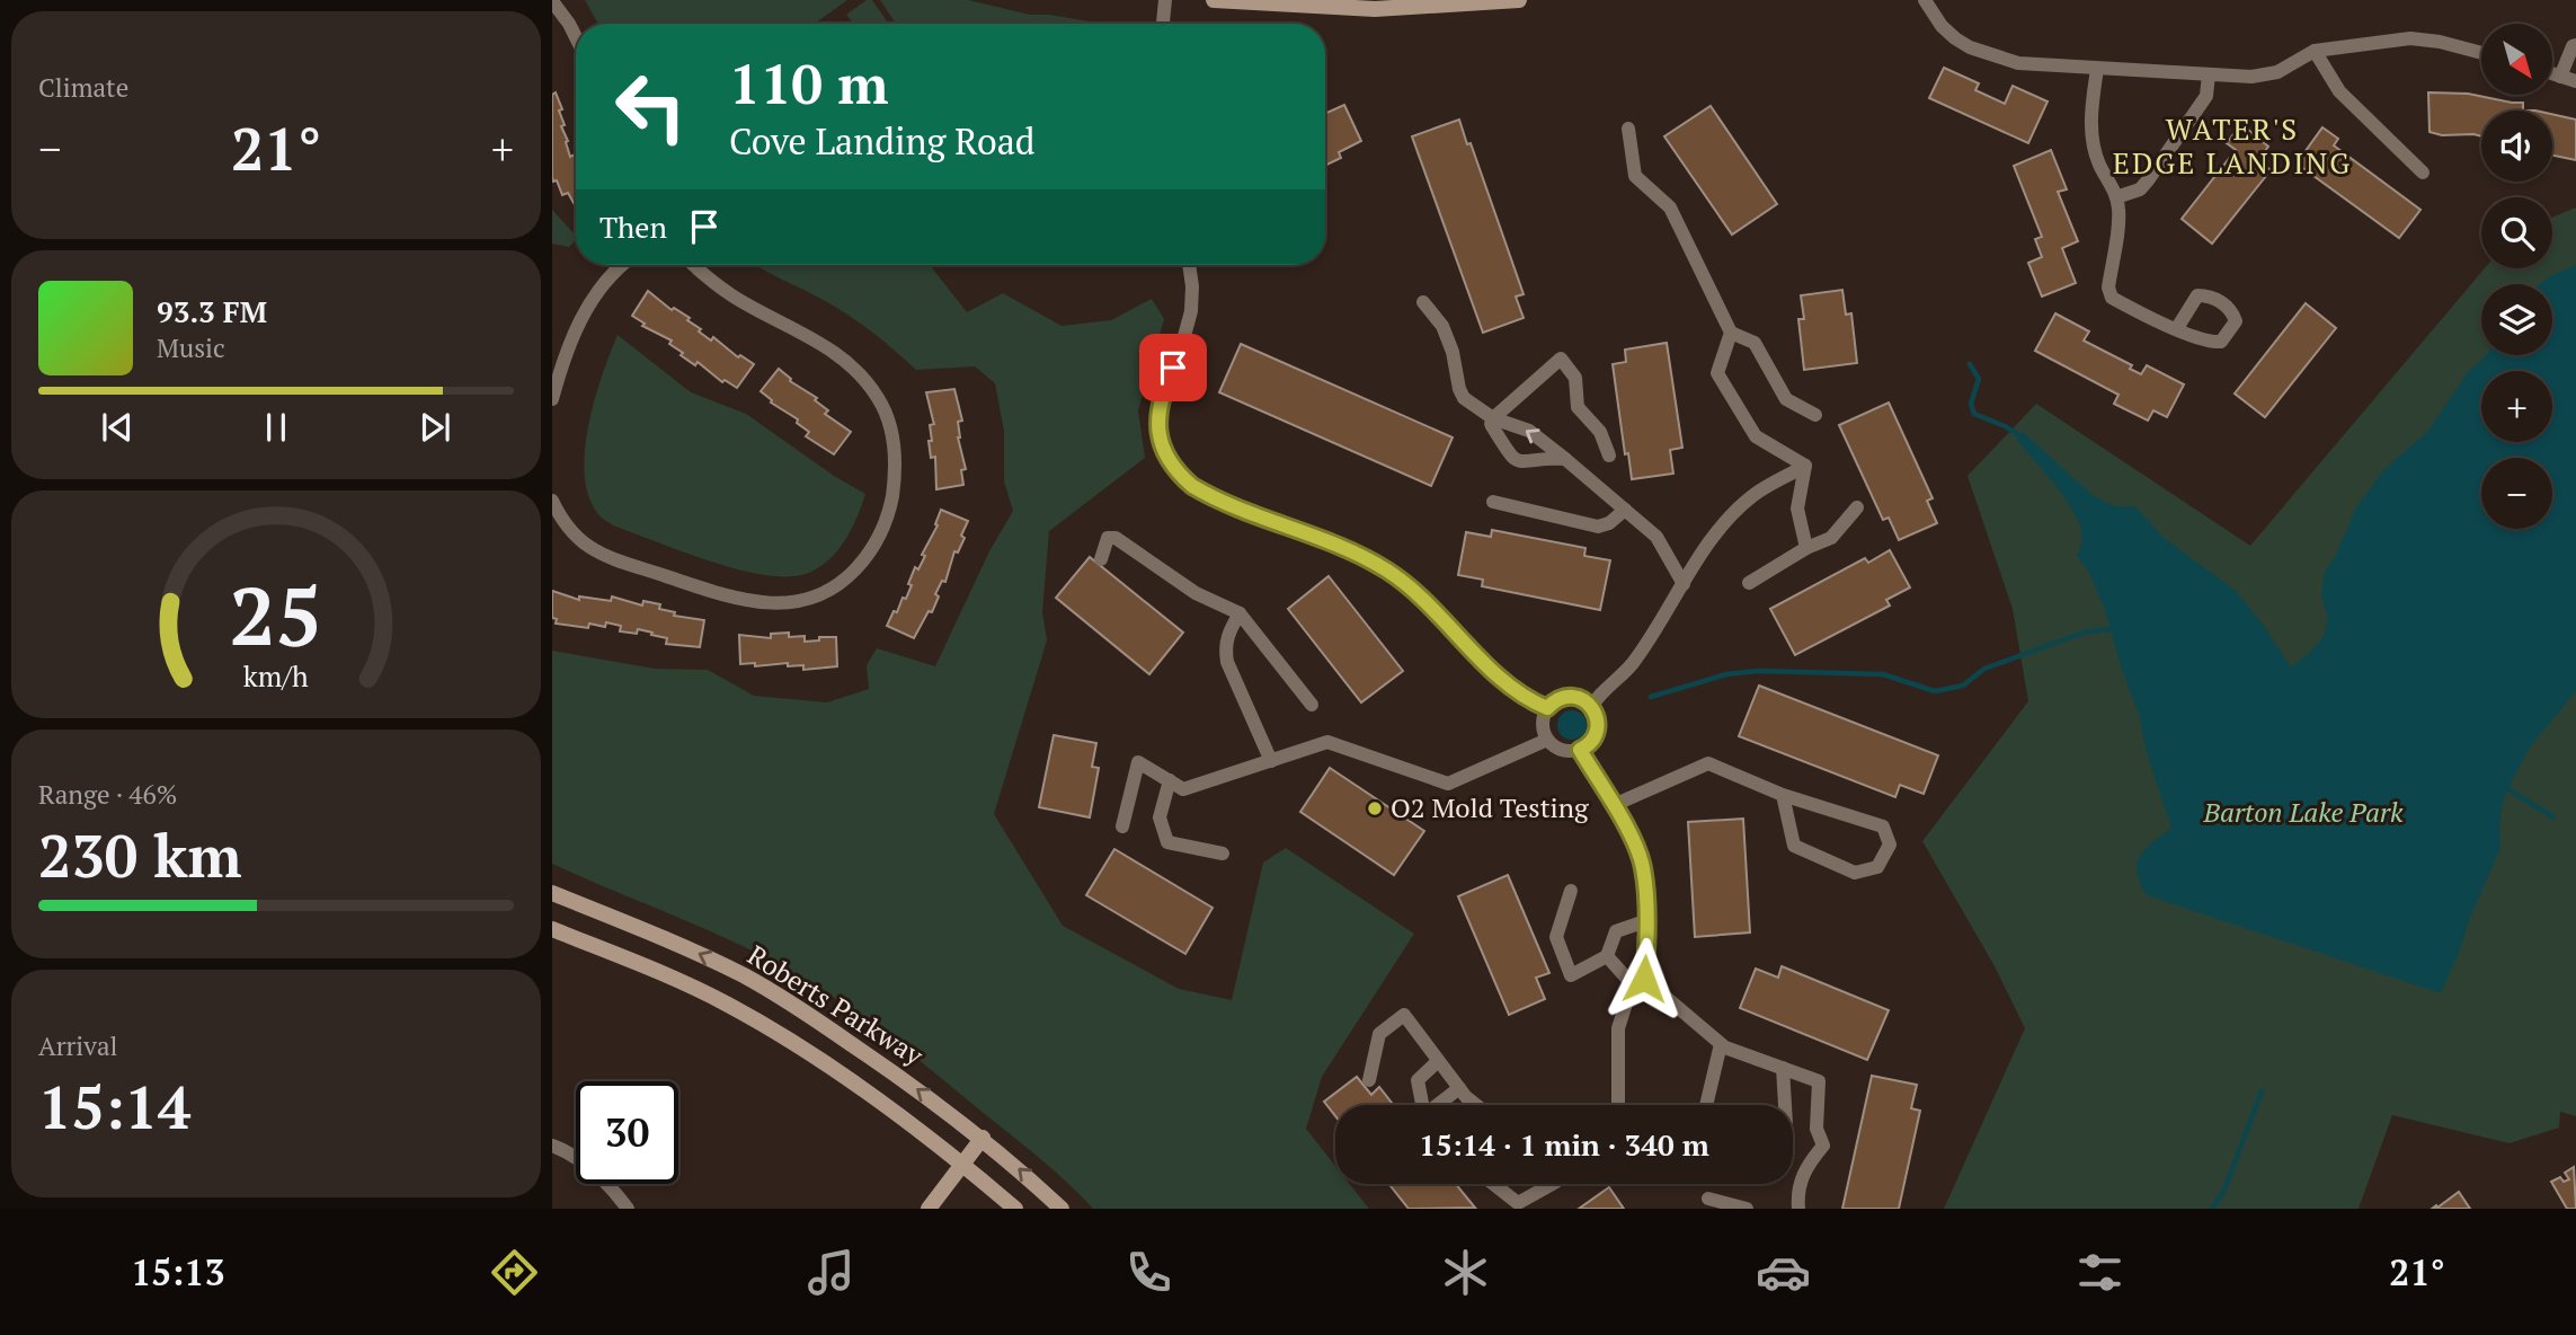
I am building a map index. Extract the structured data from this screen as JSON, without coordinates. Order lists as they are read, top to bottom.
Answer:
{
  "streets": {
    "main road": ["Roberts Parkway"]
  },
  "districts": ["WATER'S EDGE LANDING"],
  "parks": ["Barton Lake Park"],
  "places": ["O2 Mold Testing"],
  "north": "bottom right",
  "page": {
    "tile": [
      "Climate",
      ["Range · 46%", "230 km"],
      ["Arrival", "15:14"]
    ],
    "map_buttons": ["+", "−"],
    "turn": ["110 m", "Cove Landing Road"],
    "heat": ["−", "21°", "+"],
    "then": "Then",
    "song": ["93.3 FM", "Music"],
    "limit": "30",
    "trip": "15:14 · 1 min · 340 m",
    "tabs": ["15:13", "21°"],
    "gauge": ["25", "km/h"]
  }
}
